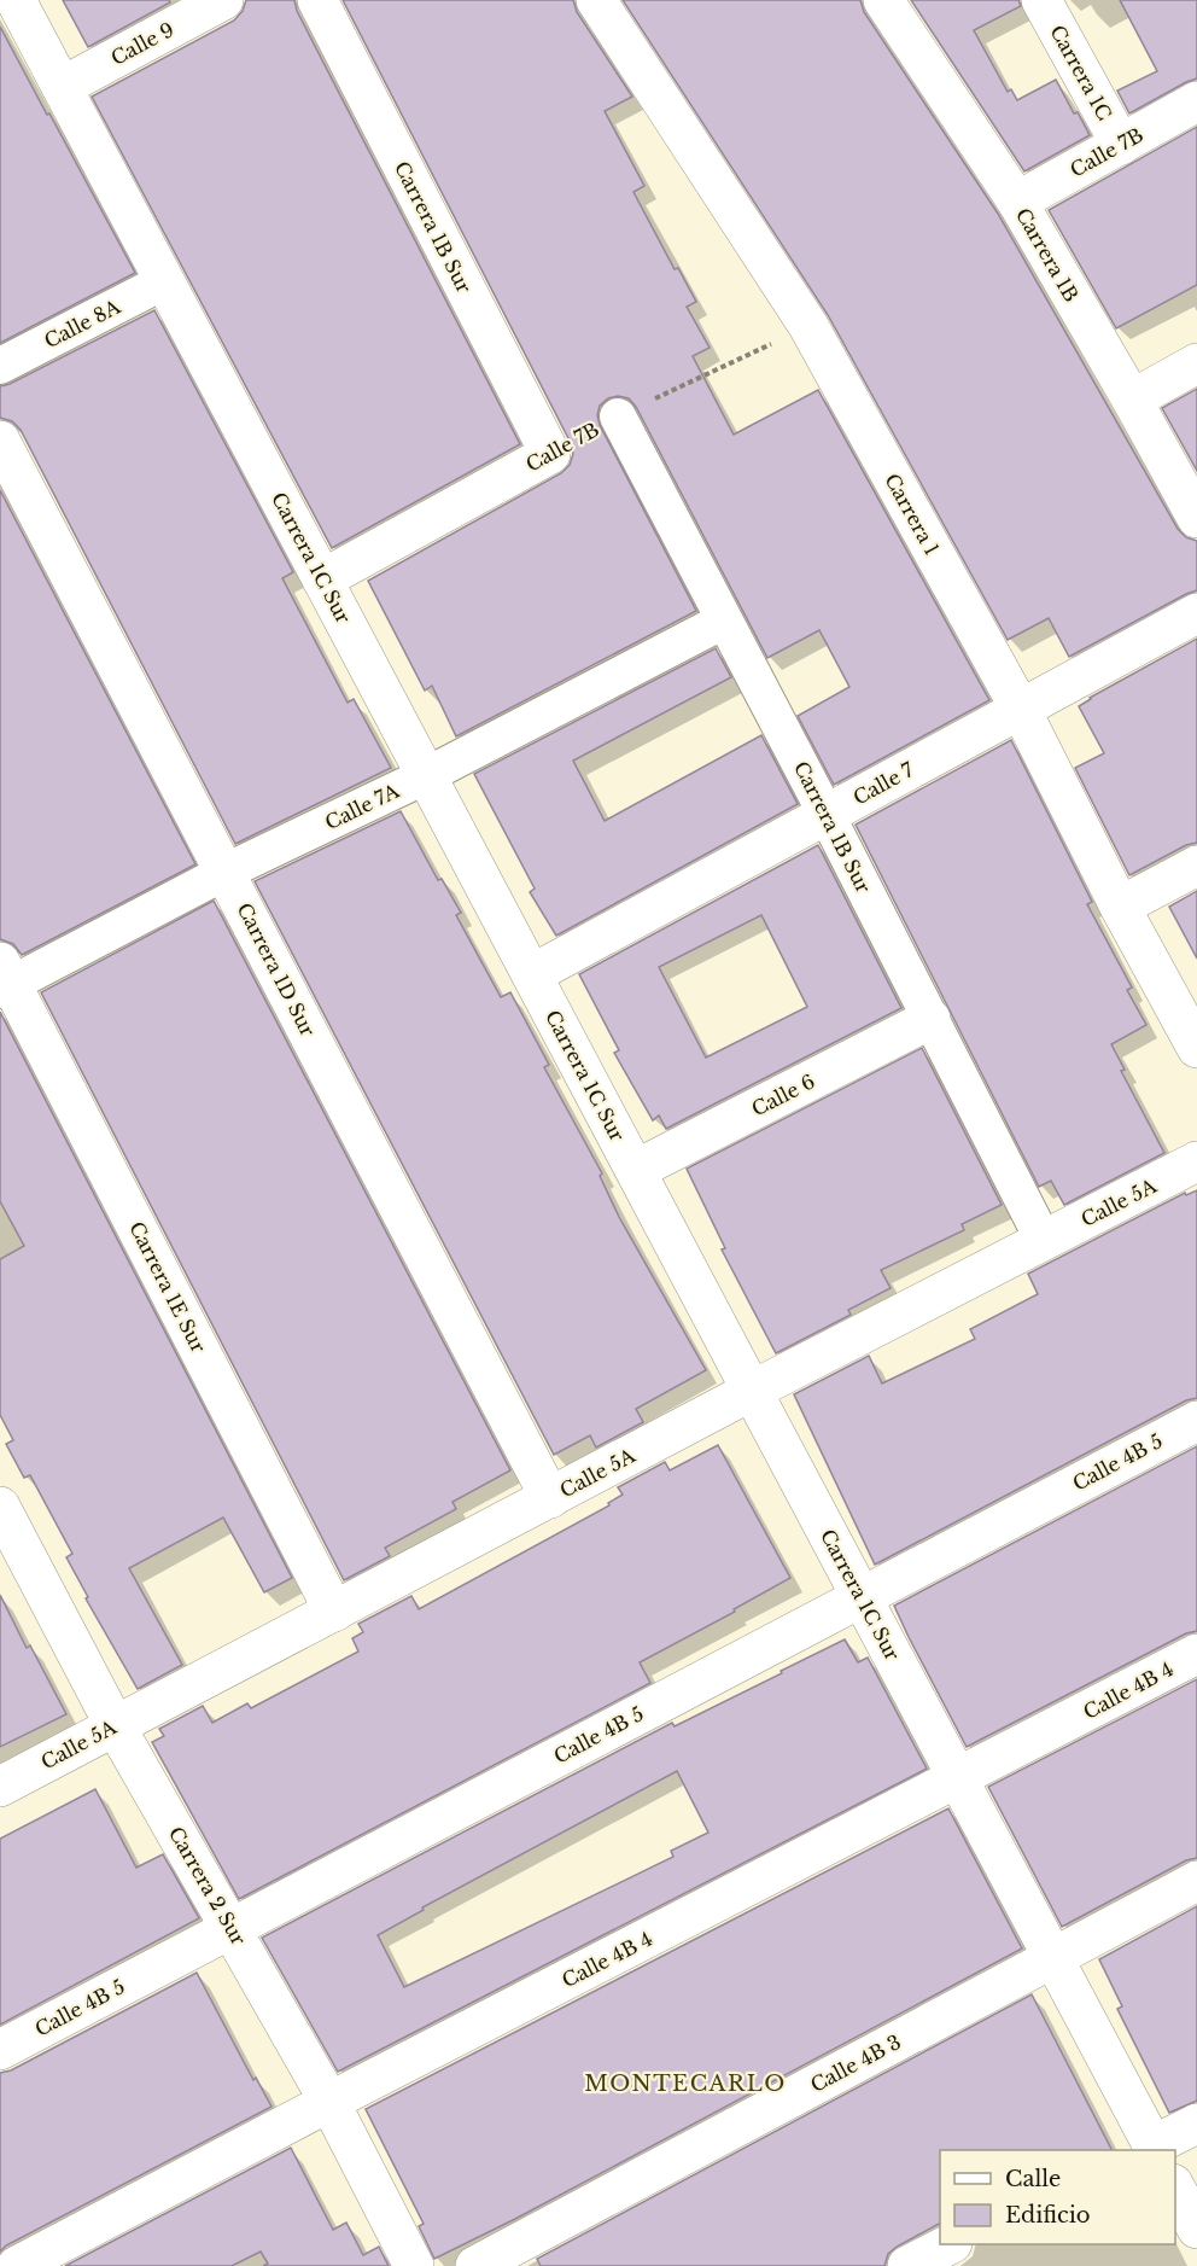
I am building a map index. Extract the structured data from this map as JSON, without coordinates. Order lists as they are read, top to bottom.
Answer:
{
  "streets": {
    "street": [
      "Calle 9",
      "Carrera 1C",
      "Calle 7B",
      "Carrera 1B Sur",
      "Carrera 1B",
      "Calle 8A",
      "Carrera 1",
      "Carrera 1C Sur",
      "Calle 7",
      "Calle 7A",
      "Carrera 1D Sur",
      "Calle 6",
      "Calle 5A",
      "Carrera 1E Sur",
      "Calle 4B 5",
      "Calle 4B 4",
      "Carrera 2 Sur",
      "Calle 4B 3"
    ]
  },
  "crossings": [
    ["Calle 9", "Carrera 1C Sur"],
    ["Carrera 1C", "Calle 7B"],
    ["Calle 7B", "Carrera 1B Sur"],
    ["Calle 7B", "Carrera 1B"],
    ["Calle 7B", "Carrera 1"],
    ["Calle 7B", "Carrera 1C Sur"],
    ["Carrera 1B Sur", "Calle 7"],
    ["Carrera 1B Sur", "Calle 7A"],
    ["Carrera 1B Sur", "Calle 6"],
    ["Carrera 1B Sur", "Calle 5A"],
    ["Calle 8A", "Carrera 1C Sur"],
    ["Carrera 1", "Calle 7"],
    ["Carrera 1C Sur", "Calle 7"],
    ["Carrera 1C Sur", "Calle 7A"],
    ["Carrera 1C Sur", "Calle 6"],
    ["Carrera 1C Sur", "Calle 5A"],
    ["Carrera 1C Sur", "Calle 4B 5"],
    ["Carrera 1C Sur", "Calle 4B 4"],
    ["Carrera 1C Sur", "Calle 4B 3"],
    ["Calle 7A", "Carrera 1D Sur"],
    ["Calle 7A", "Carrera 1E Sur"],
    ["Carrera 1D Sur", "Calle 5A"],
    ["Calle 5A", "Carrera 1E Sur"],
    ["Calle 5A", "Carrera 2 Sur"],
    ["Calle 4B 5", "Carrera 2 Sur"],
    ["Calle 4B 4", "Carrera 2 Sur"]
  ],
  "districts": ["MONTECARLO"],
  "legend": ["Calle", "Edificio"]
}
